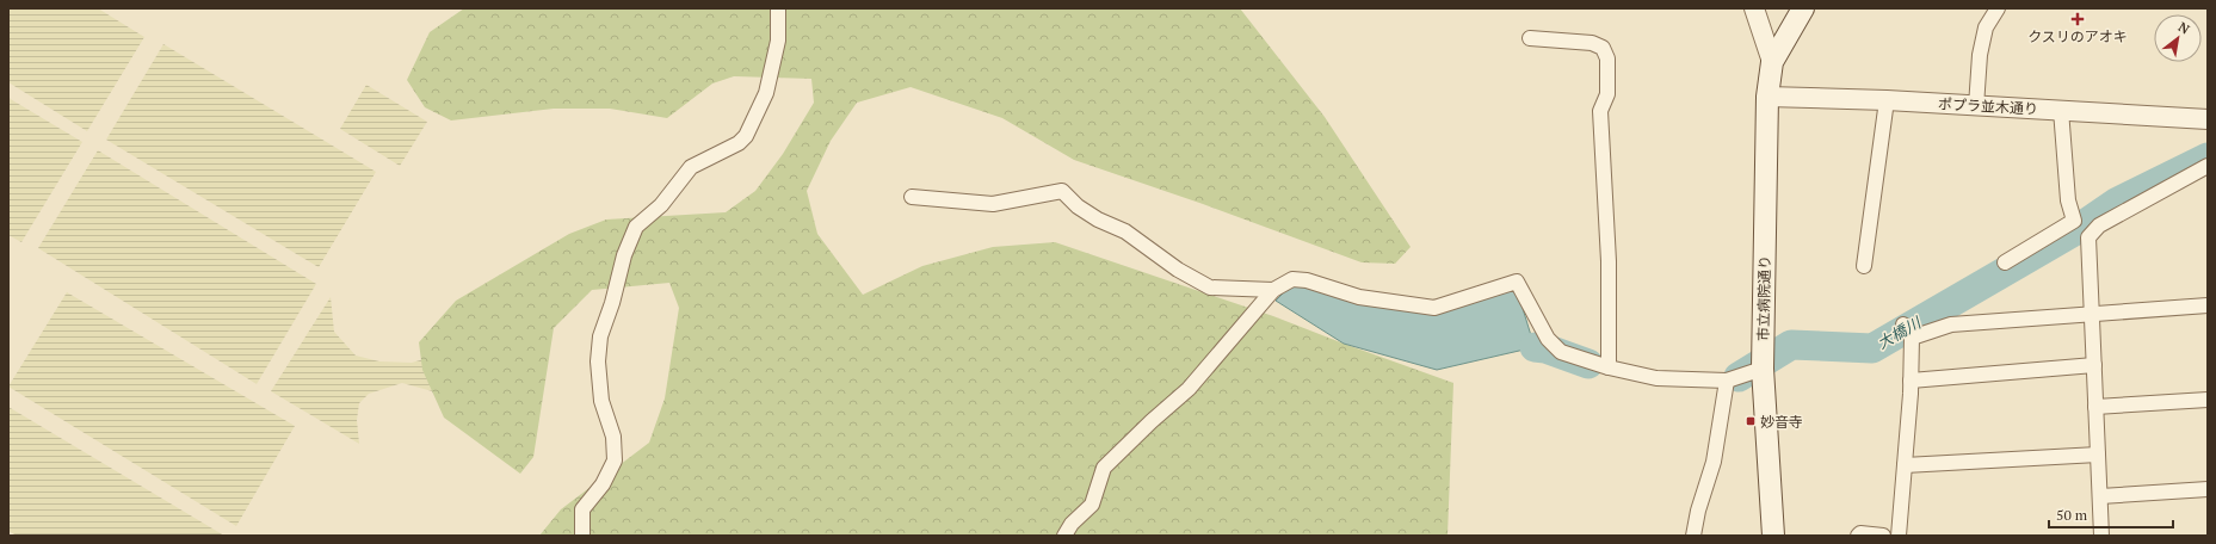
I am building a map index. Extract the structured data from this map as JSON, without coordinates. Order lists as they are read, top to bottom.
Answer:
{
  "streets": {
    "main road": ["市立病院通り"],
    "street": ["ポプラ並木通り"]
  },
  "crossings": [
    ["ポプラ並木通り", "市立病院通り"]
  ],
  "water": ["大橋川"],
  "places": {
    "health": ["クスリのアオキ"],
    "transit": ["妙音寺"]
  },
  "scale_bar": "50 m",
  "north": "top right"
}
